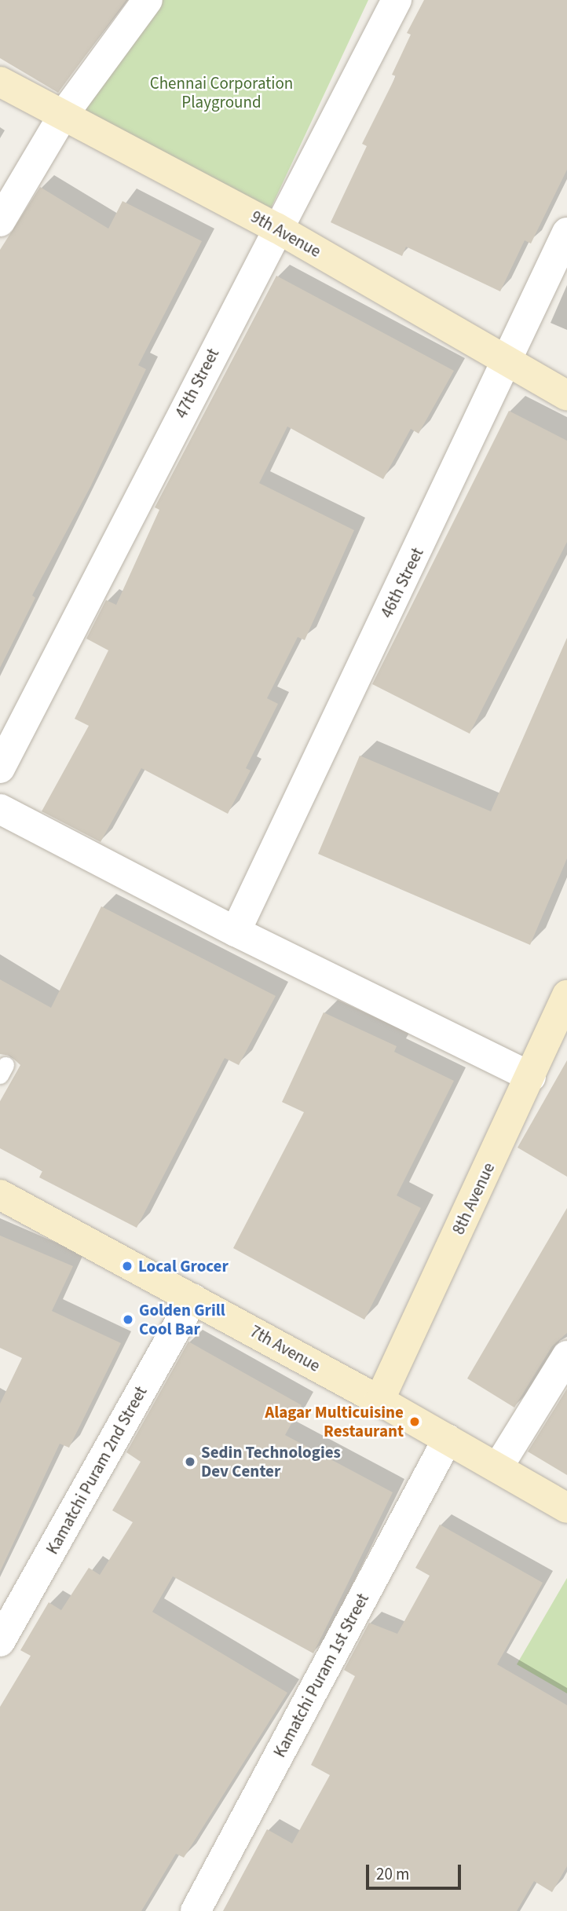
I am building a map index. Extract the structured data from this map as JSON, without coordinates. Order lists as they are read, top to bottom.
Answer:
{
  "streets": {
    "street": [
      "9th Avenue",
      "47th Street",
      "46th Street",
      "8th Avenue",
      "7th Avenue",
      "Kamatchi Puram 2nd Street",
      "Kamatchi Puram 1st Street"
    ]
  },
  "crossings": [
    ["9th Avenue", "47th Street"],
    ["9th Avenue", "46th Street"],
    ["8th Avenue", "7th Avenue"],
    ["7th Avenue", "Kamatchi Puram 2nd Street"],
    ["7th Avenue", "Kamatchi Puram 1st Street"]
  ],
  "parks": ["Chennai Corporation Playground"],
  "places": [
    "Local Grocer",
    "Golden Grill Cool Bar",
    "Alagar Multicuisine Restaurant",
    "Sedin Technologies Dev Center"
  ],
  "scale_bar": "20 m"
}
